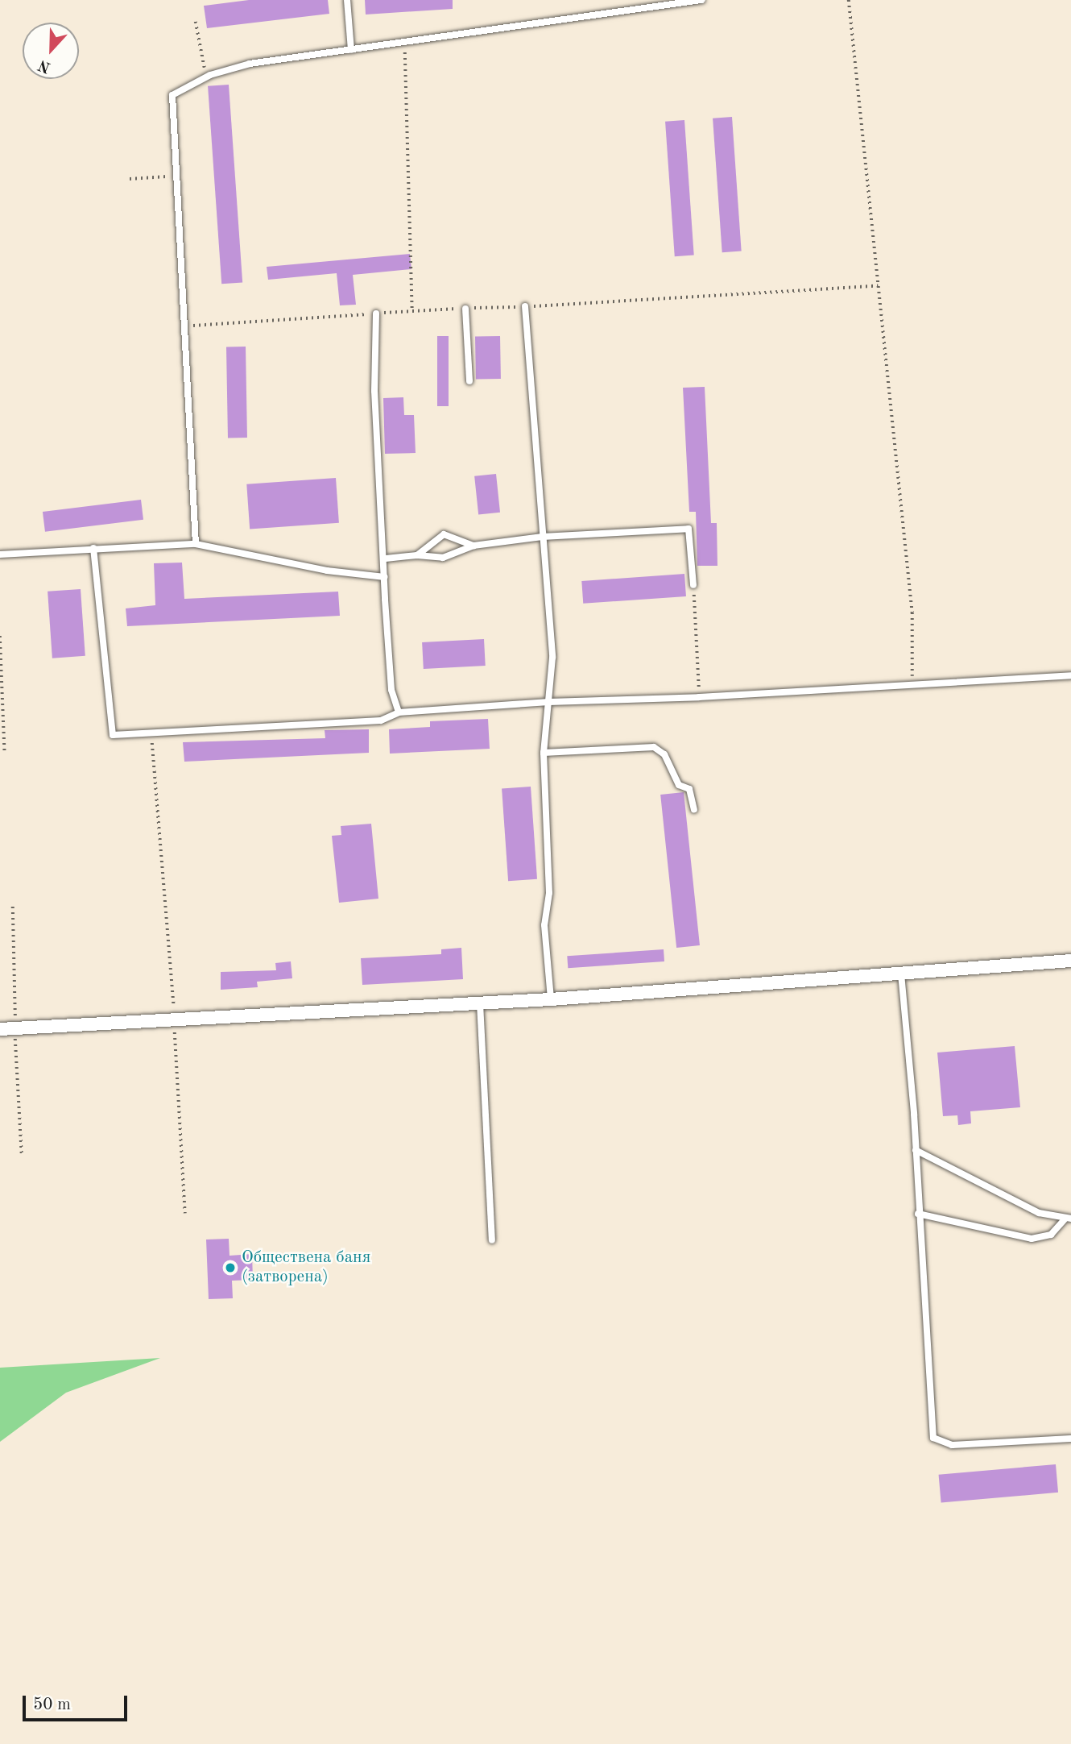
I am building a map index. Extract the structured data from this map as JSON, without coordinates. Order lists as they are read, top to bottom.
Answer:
{
  "places": ["Обществена баня (затворена)"],
  "scale_bar": "50 m",
  "north": "bottom"
}
